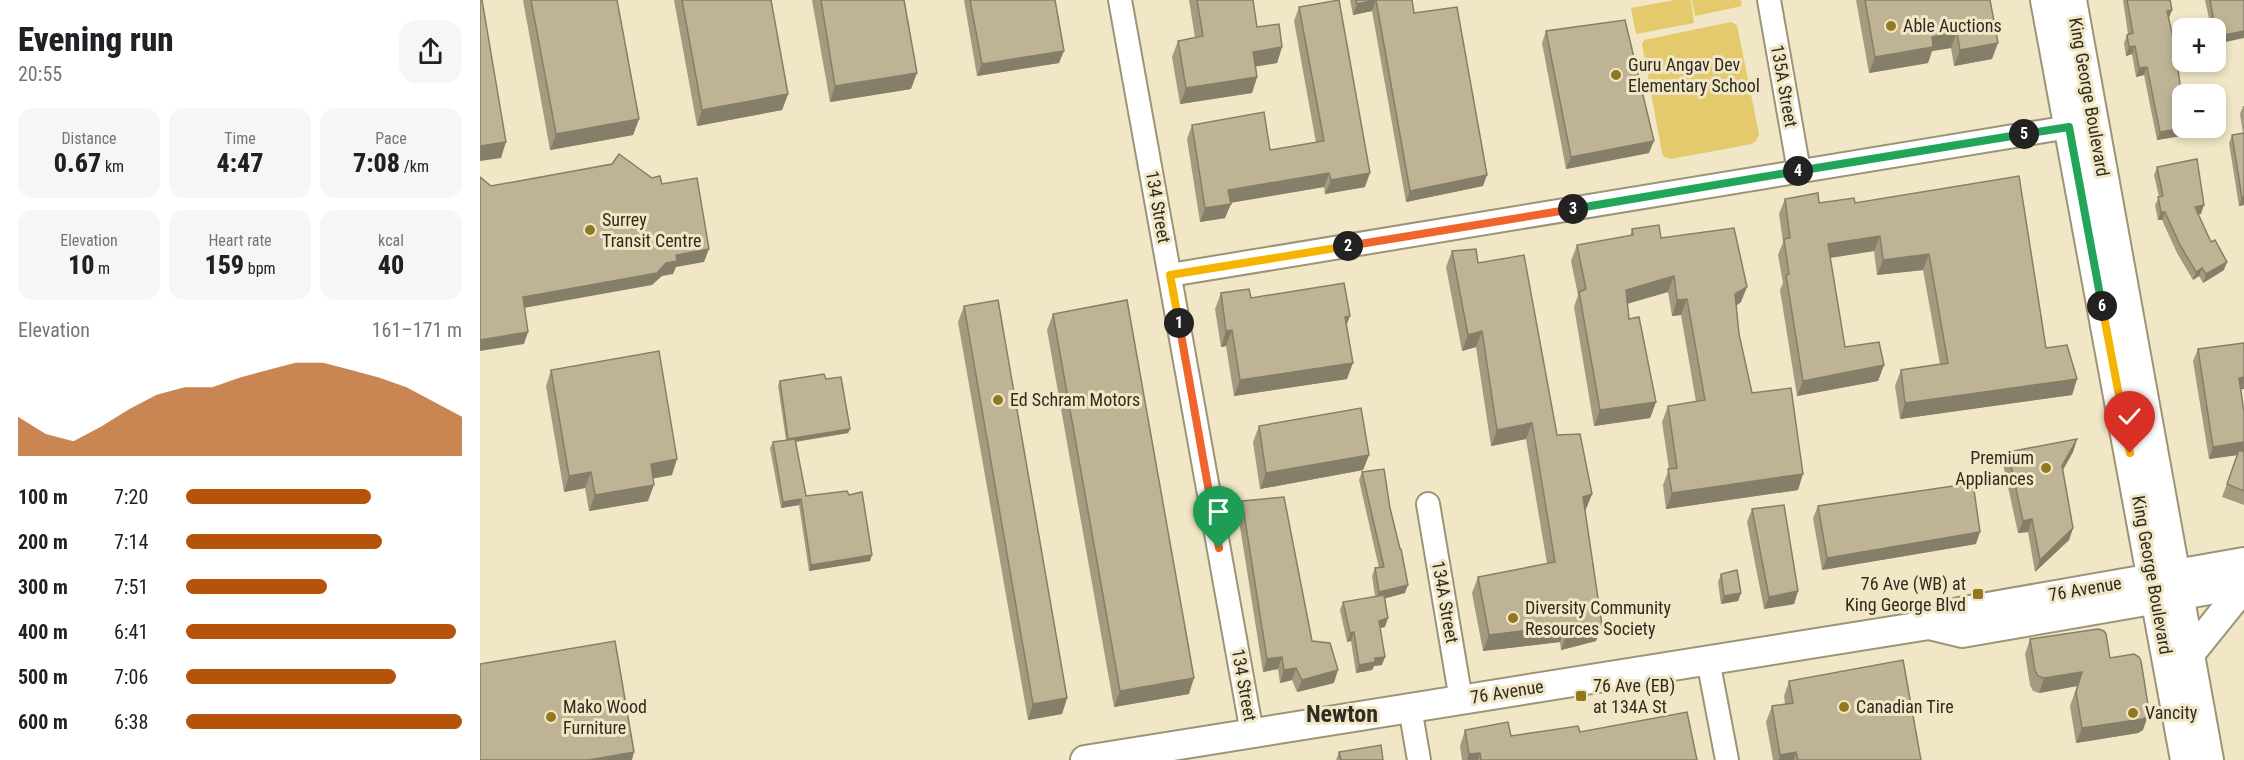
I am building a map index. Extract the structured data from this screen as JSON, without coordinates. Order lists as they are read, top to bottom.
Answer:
{
  "streets": {
    "main road": ["King George Boulevard", "76 Avenue"],
    "street": ["135A Street", "134 Street", "134A Street"]
  },
  "crossings": [
    ["King George Boulevard", "76 Avenue"],
    ["134 Street", "76 Avenue"],
    ["76 Avenue", "134A Street"]
  ],
  "districts": ["Newton"],
  "places": {
    "other": [
      "Able Auctions",
      "Guru Angav Dev Elementary School",
      "Surrey Transit Centre",
      "Ed Schram Motors",
      "Premium Appliances",
      "Diversity Community Resources Society",
      "Canadian Tire",
      "Vancity",
      "Mako Wood Furniture"
    ],
    "transit": ["76 Ave (WB) at King George Blvd", "76 Ave (EB) at 134A St"]
  },
  "page": {
    "heading": ["Evening run", "20:55"],
    "map_buttons": ["+", "−"],
    "stats": [
      ["Distance", "0.67 km"],
      ["Time", "4:47"],
      ["Pace", "7:08 /km"],
      ["Elevation", "10 m"],
      ["Heart rate", "159 bpm"],
      ["kcal", "40"]
    ],
    "pins": [
      "5",
      "4",
      "3",
      "2",
      "6",
      "1"
    ],
    "chart": ["Elevation", "161–171 m"],
    "list": [
      {
        "name": "100 m",
        "note": "7:20"
      },
      {
        "name": "200 m",
        "note": "7:14"
      },
      {
        "name": "300 m",
        "note": "7:51"
      },
      {
        "name": "400 m",
        "note": "6:41"
      },
      {
        "name": "500 m",
        "note": "7:06"
      },
      {
        "name": "600 m",
        "note": "6:38"
      }
    ]
  }
}
